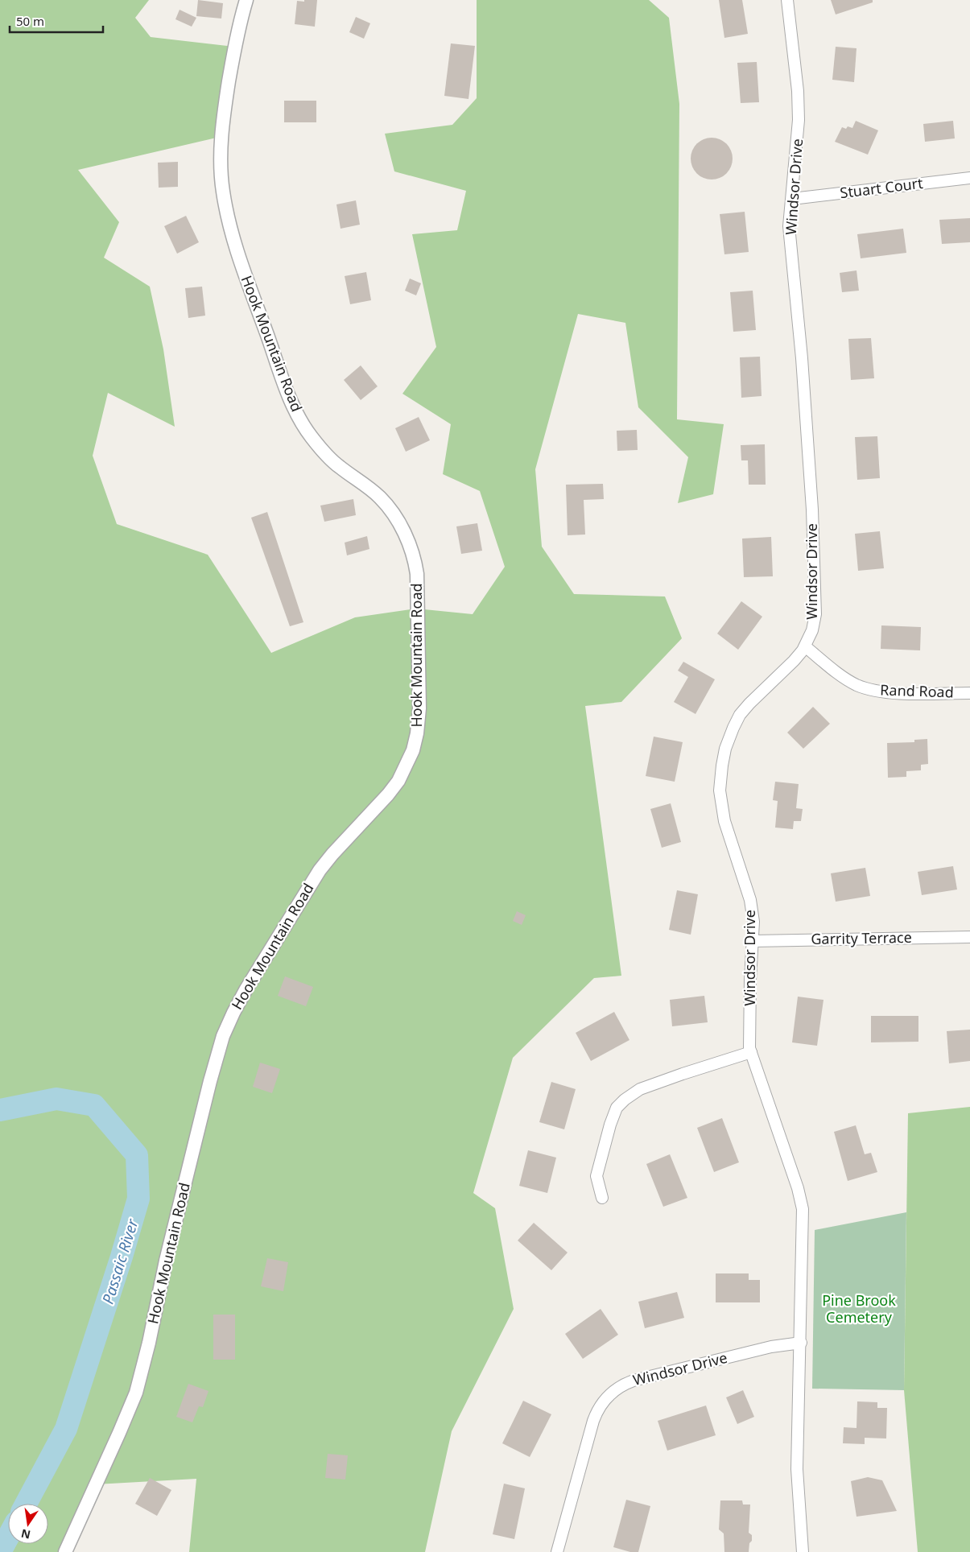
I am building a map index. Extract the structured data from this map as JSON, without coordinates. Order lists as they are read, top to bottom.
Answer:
{
  "streets": {
    "street": [
      "Windsor Drive",
      "Stuart Court",
      "Hook Mountain Road",
      "Rand Road",
      "Garrity Terrace"
    ]
  },
  "crossings": [
    ["Windsor Drive", "Stuart Court"],
    ["Windsor Drive", "Rand Road"],
    ["Windsor Drive", "Garrity Terrace"]
  ],
  "water": ["Passaic River"],
  "parks": ["Pine Brook Cemetery"],
  "scale_bar": "50 m",
  "north": "bottom"
}
